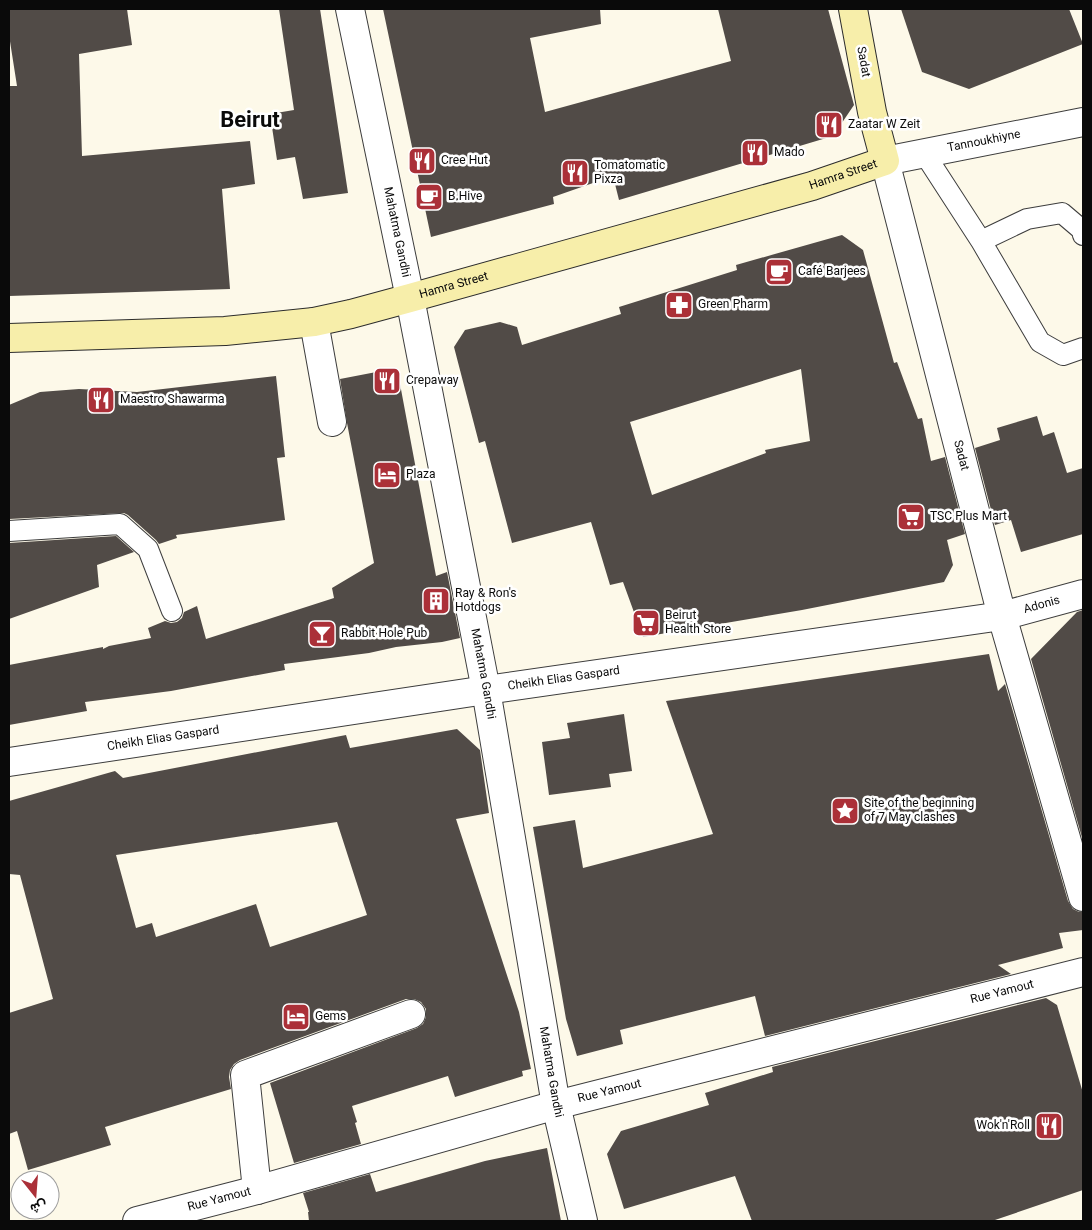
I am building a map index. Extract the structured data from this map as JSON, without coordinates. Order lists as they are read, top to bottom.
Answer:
{
  "streets": {
    "main road": ["Sadat", "Hamra Street"],
    "street": [
      "Tannoukhiyne",
      "Mahatma Gandhi",
      "Adonis",
      "Cheikh Elias Gaspard",
      "Rue Yamout"
    ]
  },
  "crossings": [
    ["Sadat", "Tannoukhiyne"],
    ["Sadat", "Hamra Street"],
    ["Sadat", "Adonis"],
    ["Sadat", "Cheikh Elias Gaspard"],
    ["Tannoukhiyne", "Hamra Street"],
    ["Hamra Street", "Mahatma Gandhi"],
    ["Mahatma Gandhi", "Cheikh Elias Gaspard"],
    ["Mahatma Gandhi", "Rue Yamout"],
    ["Adonis", "Cheikh Elias Gaspard"]
  ],
  "districts": ["Beirut"],
  "places": {
    "restaurant": [
      "Zaatar W Zeit",
      "Mado",
      "Cree Hut",
      "Tomatomatic Pixza",
      "Crepaway",
      "Maestro Shawarma",
      "Wok'n'Roll"
    ],
    "cafe": ["B.Hive", "Café Barjees"],
    "pharmacy": ["Green Pharm"],
    "hotel": ["Plaza", "Gems"],
    "supermarket": ["TSC Plus Mart", "Beirut Health Store"],
    "building": ["Ray & Ron's Hotdogs"],
    "bar": ["Rabbit Hole Pub"],
    "place": ["Site of the beginning of 7 May clashes"]
  },
  "north": "bottom"
}
